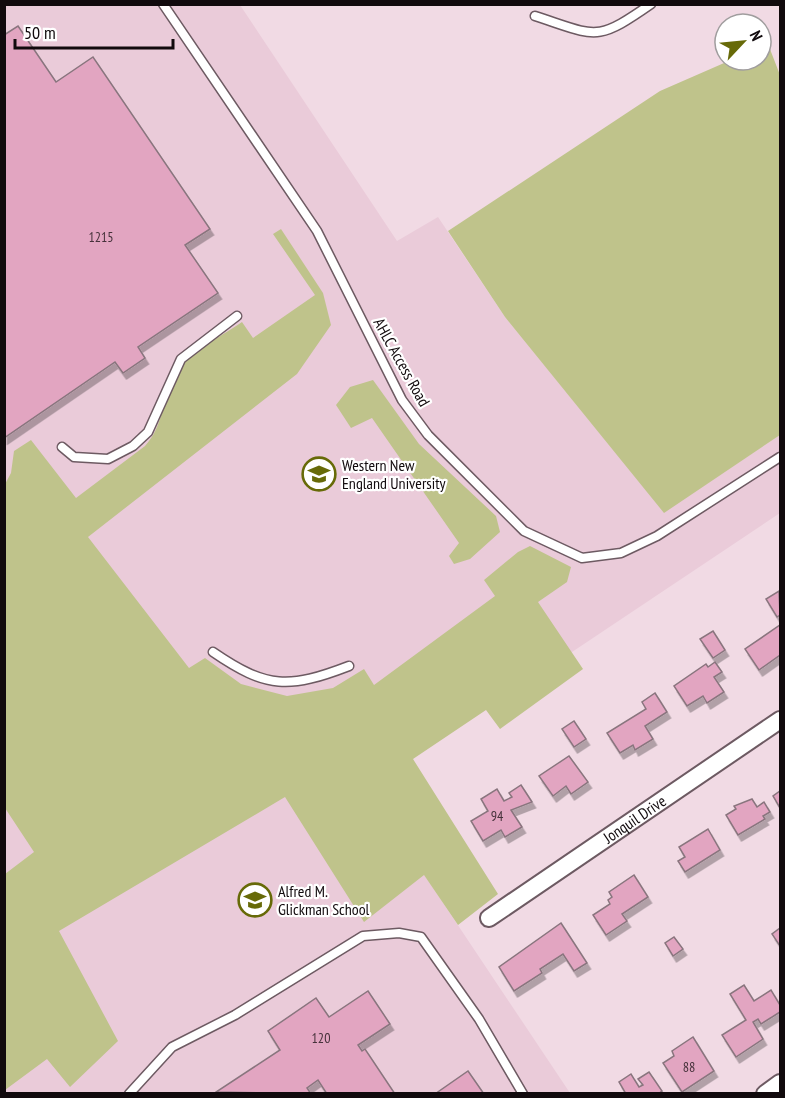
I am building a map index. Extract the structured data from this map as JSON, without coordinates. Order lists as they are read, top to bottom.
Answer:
{
  "streets": {
    "street": ["Jonquil Drive"],
    "lane": ["AHLC Access Road"]
  },
  "places": {
    "school or university": ["Western New England University", "Alfred M. Glickman School"]
  },
  "house_numbers": [
    "1215",
    "94",
    "120",
    "88"
  ],
  "scale_bar": "50 m",
  "north": "top right"
}
